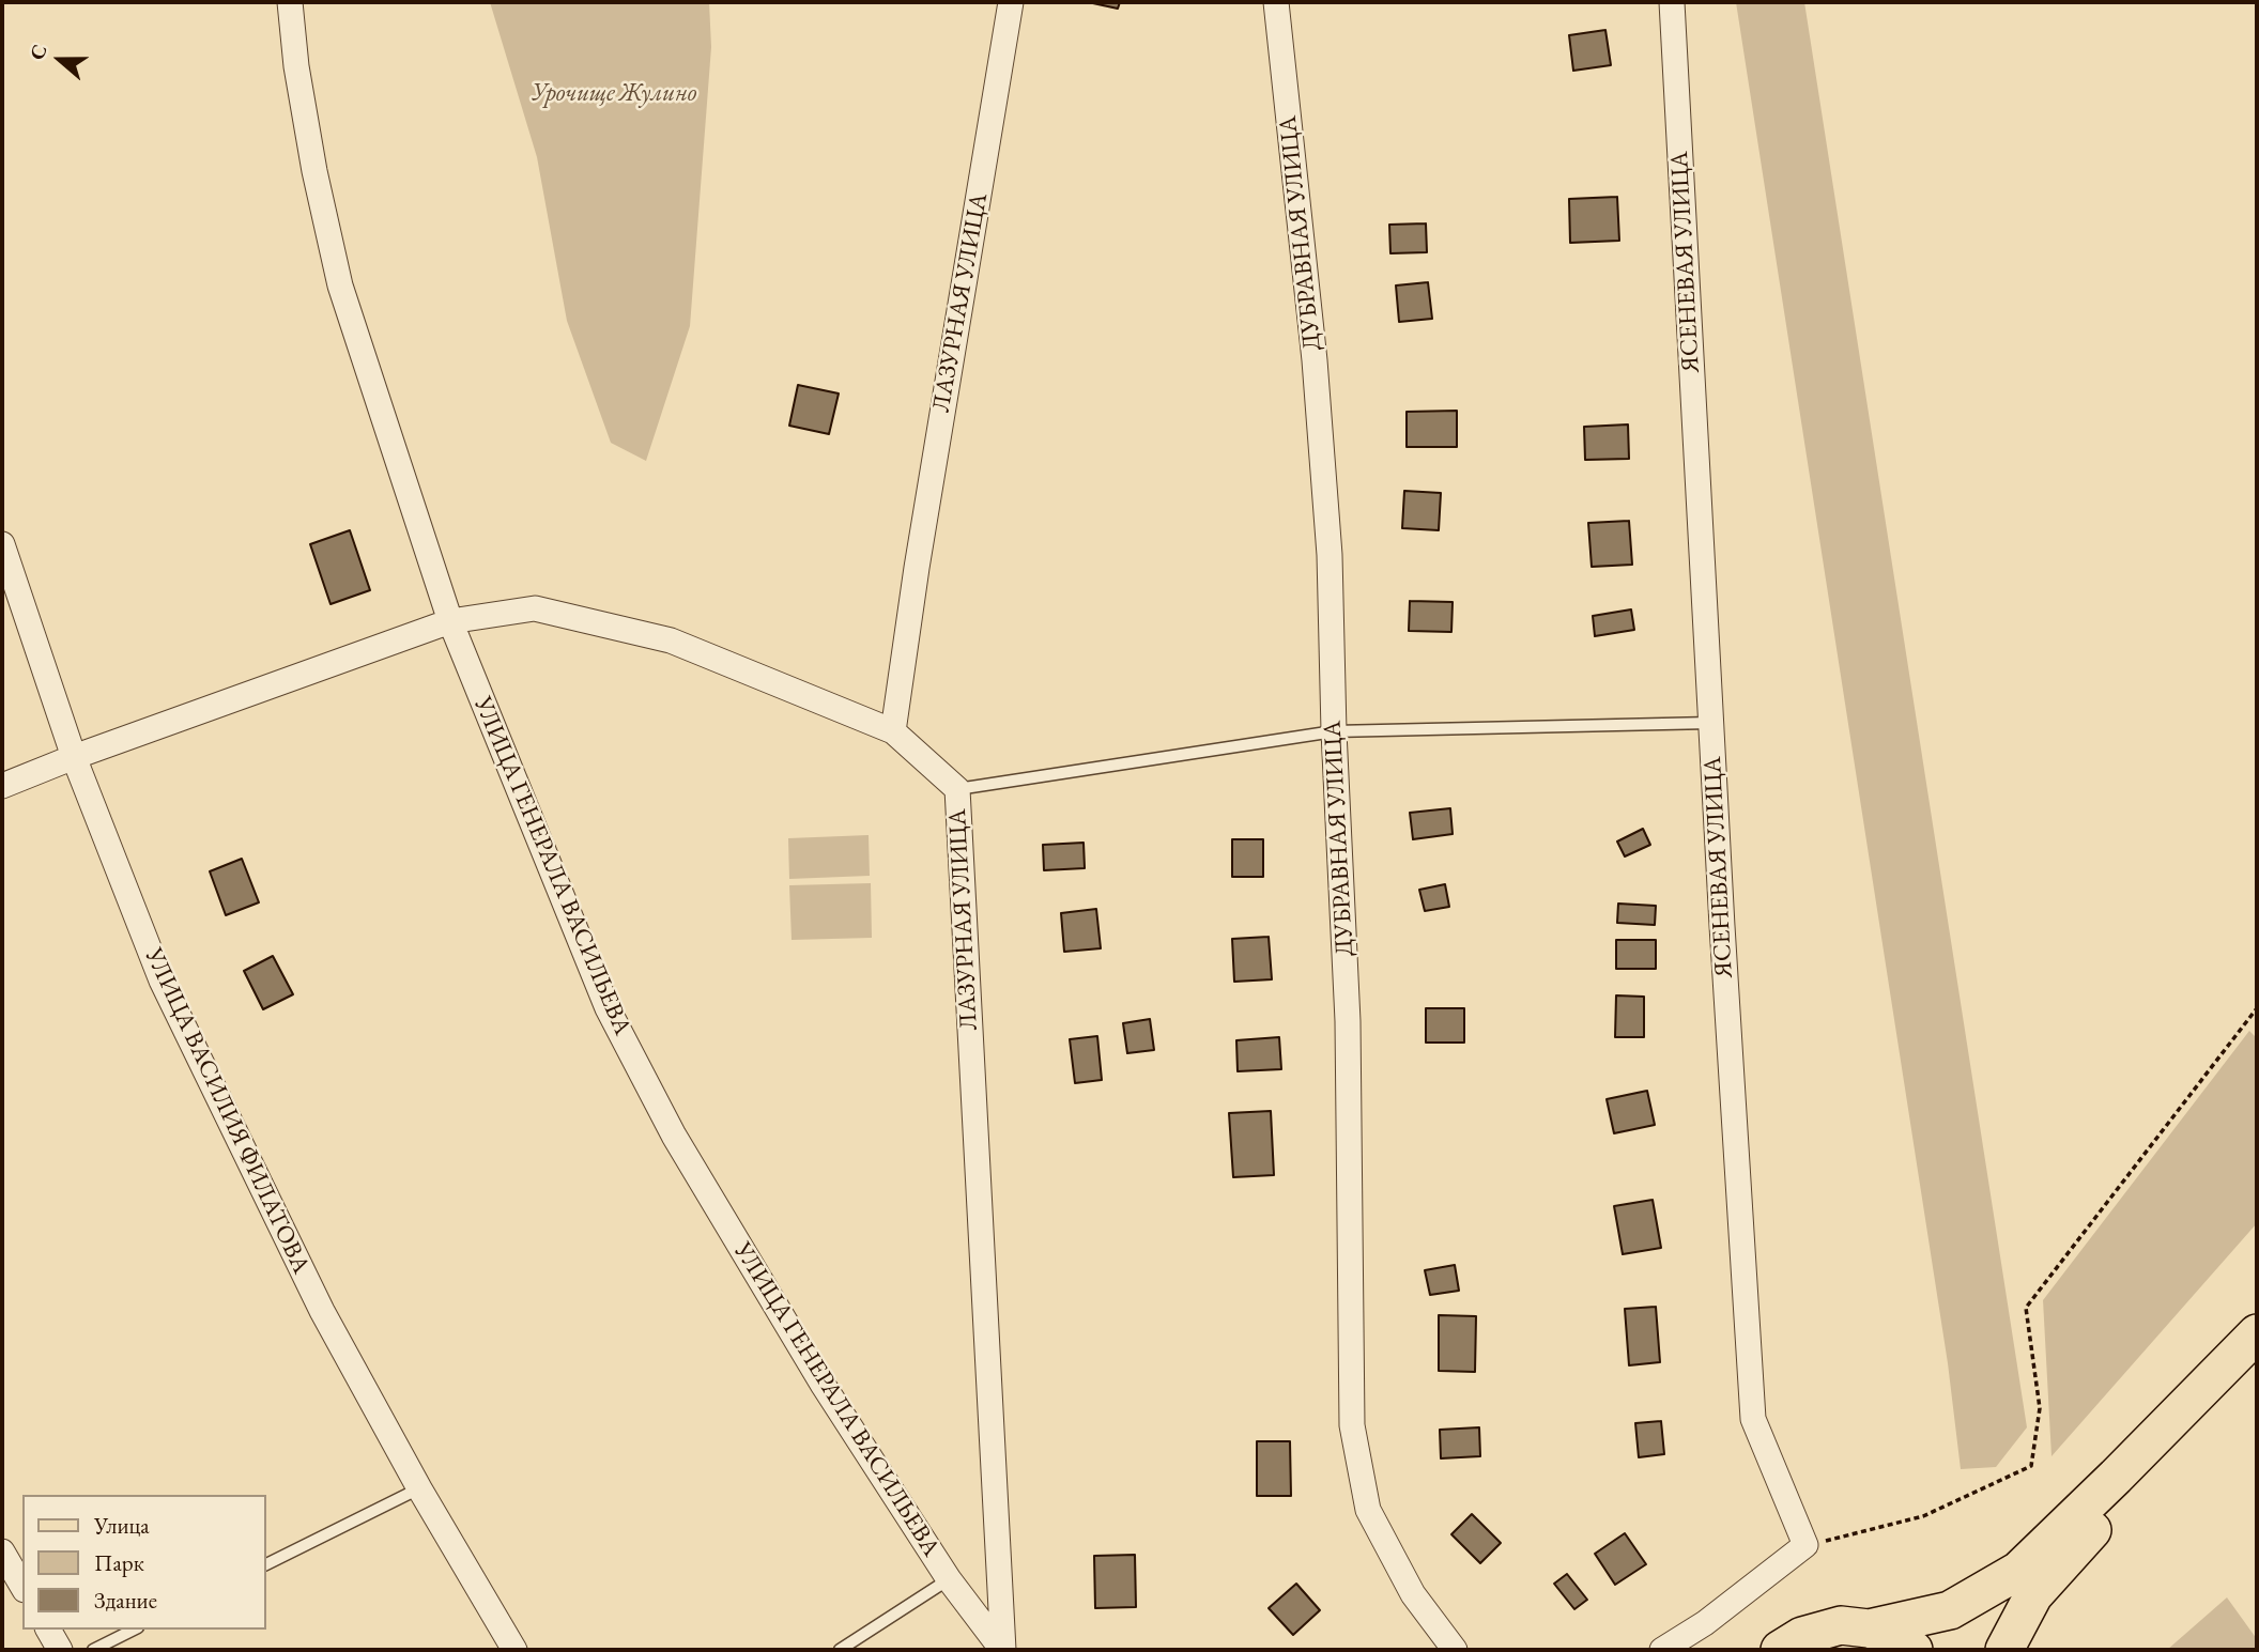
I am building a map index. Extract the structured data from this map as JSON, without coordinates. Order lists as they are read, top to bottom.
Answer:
{
  "streets": {
    "street": [
      "ДУБРАВНАЯ УЛИЦА",
      "ЯСЕНЕВАЯ УЛИЦА",
      "ЛАЗУРНАЯ УЛИЦА",
      "УЛИЦА ГЕНЕРАЛА ВАСИЛЬЕВА",
      "УЛИЦА ВАСИЛИЯ ФИЛАТОВА"
    ]
  },
  "crossings": [
    ["ЛАЗУРНАЯ УЛИЦА", "УЛИЦА ГЕНЕРАЛА ВАСИЛЬЕВА"]
  ],
  "parks": ["Урочище Жулино"],
  "legend": ["Улица", "Парк", "Здание"],
  "north": "left"
}
